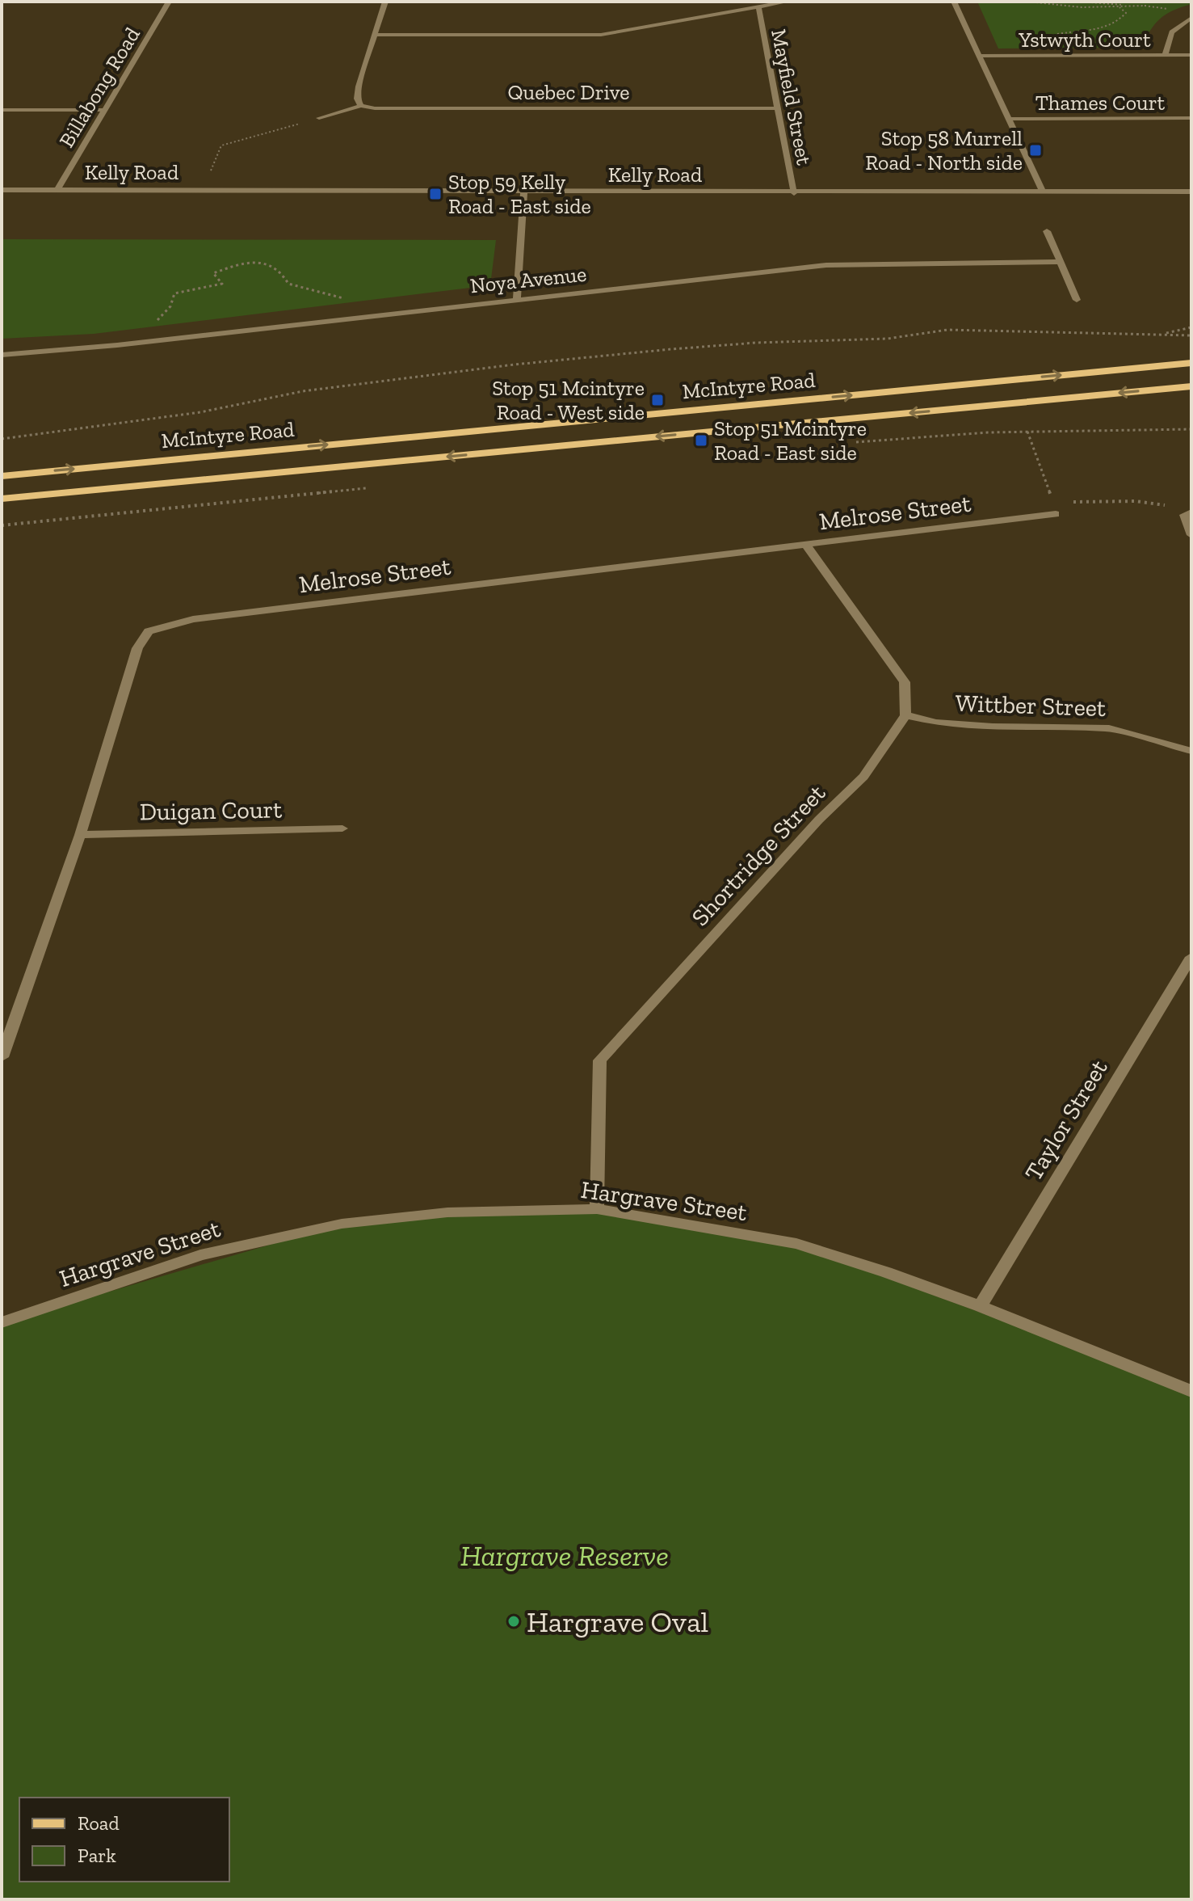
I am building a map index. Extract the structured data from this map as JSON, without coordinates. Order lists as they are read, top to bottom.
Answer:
{
  "streets": {
    "main road": ["McIntyre Road"],
    "street": [
      "Ystwyth Court",
      "Billabong Road",
      "Quebec Drive",
      "Mayfield Street",
      "Thames Court",
      "Kelly Road",
      "Noya Avenue",
      "Melrose Street",
      "Wittber Street",
      "Duigan Court",
      "Shortridge Street",
      "Taylor Street",
      "Hargrave Street"
    ]
  },
  "crossings": [
    ["Billabong Road", "Kelly Road"],
    ["Quebec Drive", "Mayfield Street"],
    ["Mayfield Street", "Kelly Road"],
    ["Melrose Street", "Duigan Court"],
    ["Wittber Street", "Shortridge Street"],
    ["Shortridge Street", "Hargrave Street"],
    ["Taylor Street", "Hargrave Street"]
  ],
  "parks": ["Hargrave Reserve"],
  "places": {
    "transit": [
      "Stop 58 Murrell Road - North side",
      "Stop 59 Kelly Road - East side",
      "Stop 51 Mcintyre Road - West side",
      "Stop 51 Mcintyre Road - East side"
    ],
    "other": ["Hargrave Oval"]
  },
  "legend": ["Road", "Park"]
}
